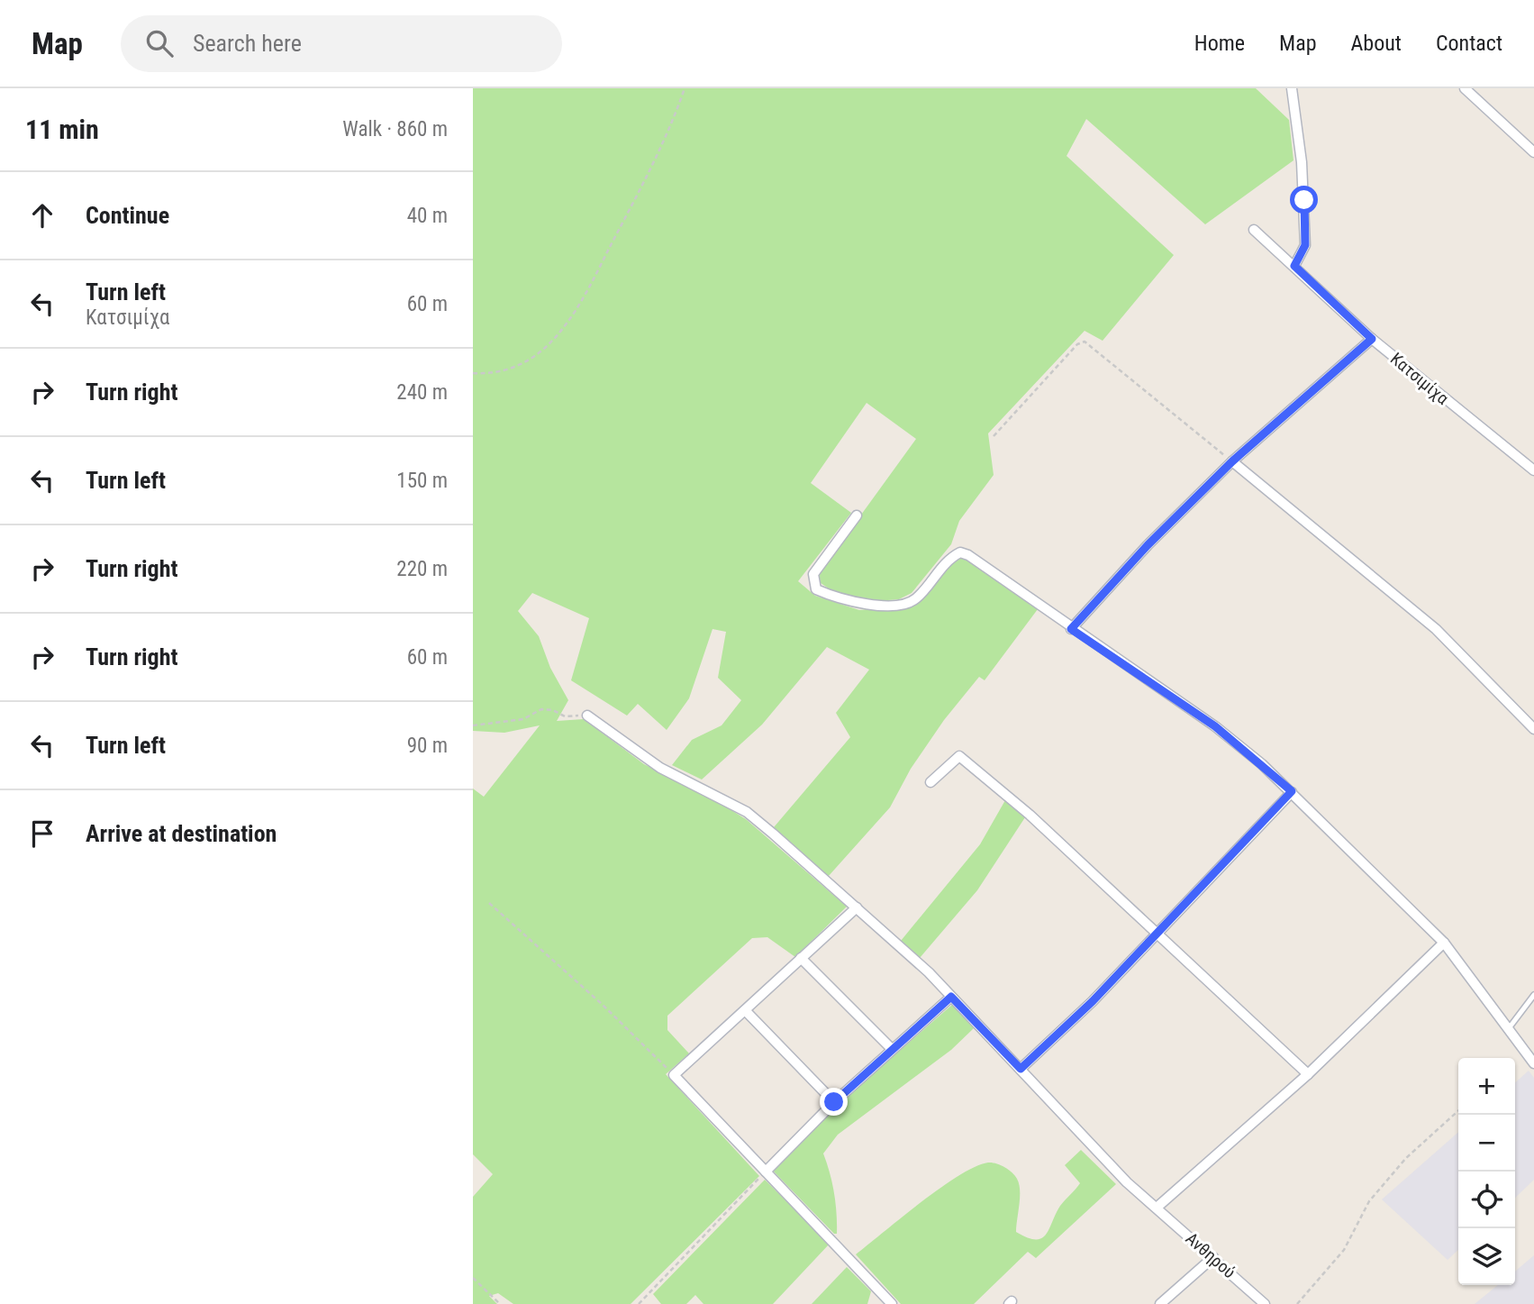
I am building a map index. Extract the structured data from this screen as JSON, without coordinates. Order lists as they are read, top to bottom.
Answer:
{
  "streets": {
    "street": ["Κατσιμίχα", "Ανθηρού"]
  },
  "page": {
    "header": "Map",
    "search": "Search here",
    "nav": [
      "Home",
      "Map",
      "About",
      "Contact"
    ],
    "heading": ["11 min", "Walk · 860 m"],
    "list": [
      ["Continue", "40 m"],
      ["Turn left", "Κατσιμίχα", "60 m"],
      ["Turn right", "240 m"],
      ["Turn left", "150 m"],
      ["Turn right", "220 m"],
      ["Turn right", "60 m"],
      ["Turn left", "90 m"],
      "Arrive at destination"
    ],
    "map_buttons": ["+", "−"]
  }
}
